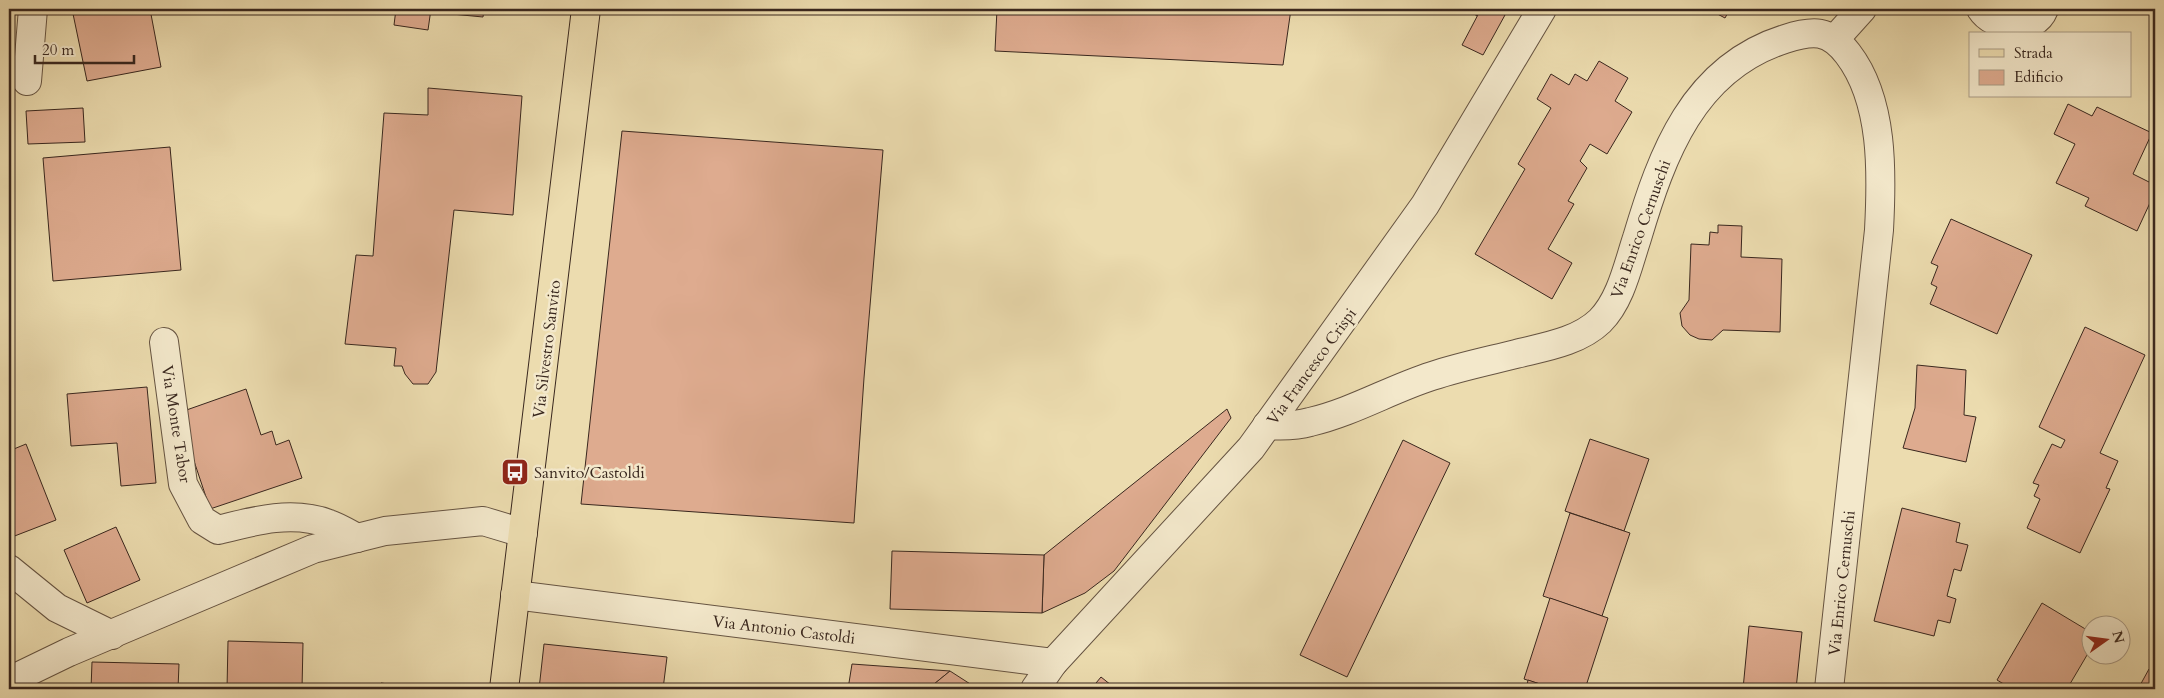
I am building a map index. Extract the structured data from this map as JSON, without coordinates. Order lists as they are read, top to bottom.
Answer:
{
  "streets": {
    "main road": ["Via Silvestro Sanvito"],
    "street": [
      "Via Enrico Cernuschi",
      "Via Francesco Crispi",
      "Via Monte Tabor",
      "Via Antonio Castoldi"
    ]
  },
  "crossings": [
    ["Via Enrico Cernuschi", "Via Francesco Crispi"],
    ["Via Silvestro Sanvito", "Via Antonio Castoldi"],
    ["Via Francesco Crispi", "Via Antonio Castoldi"]
  ],
  "places": {
    "bus stop": ["Sanvito/Castoldi"]
  },
  "legend": ["Strada", "Edificio"],
  "scale_bar": "20 m",
  "north": "right"
}
